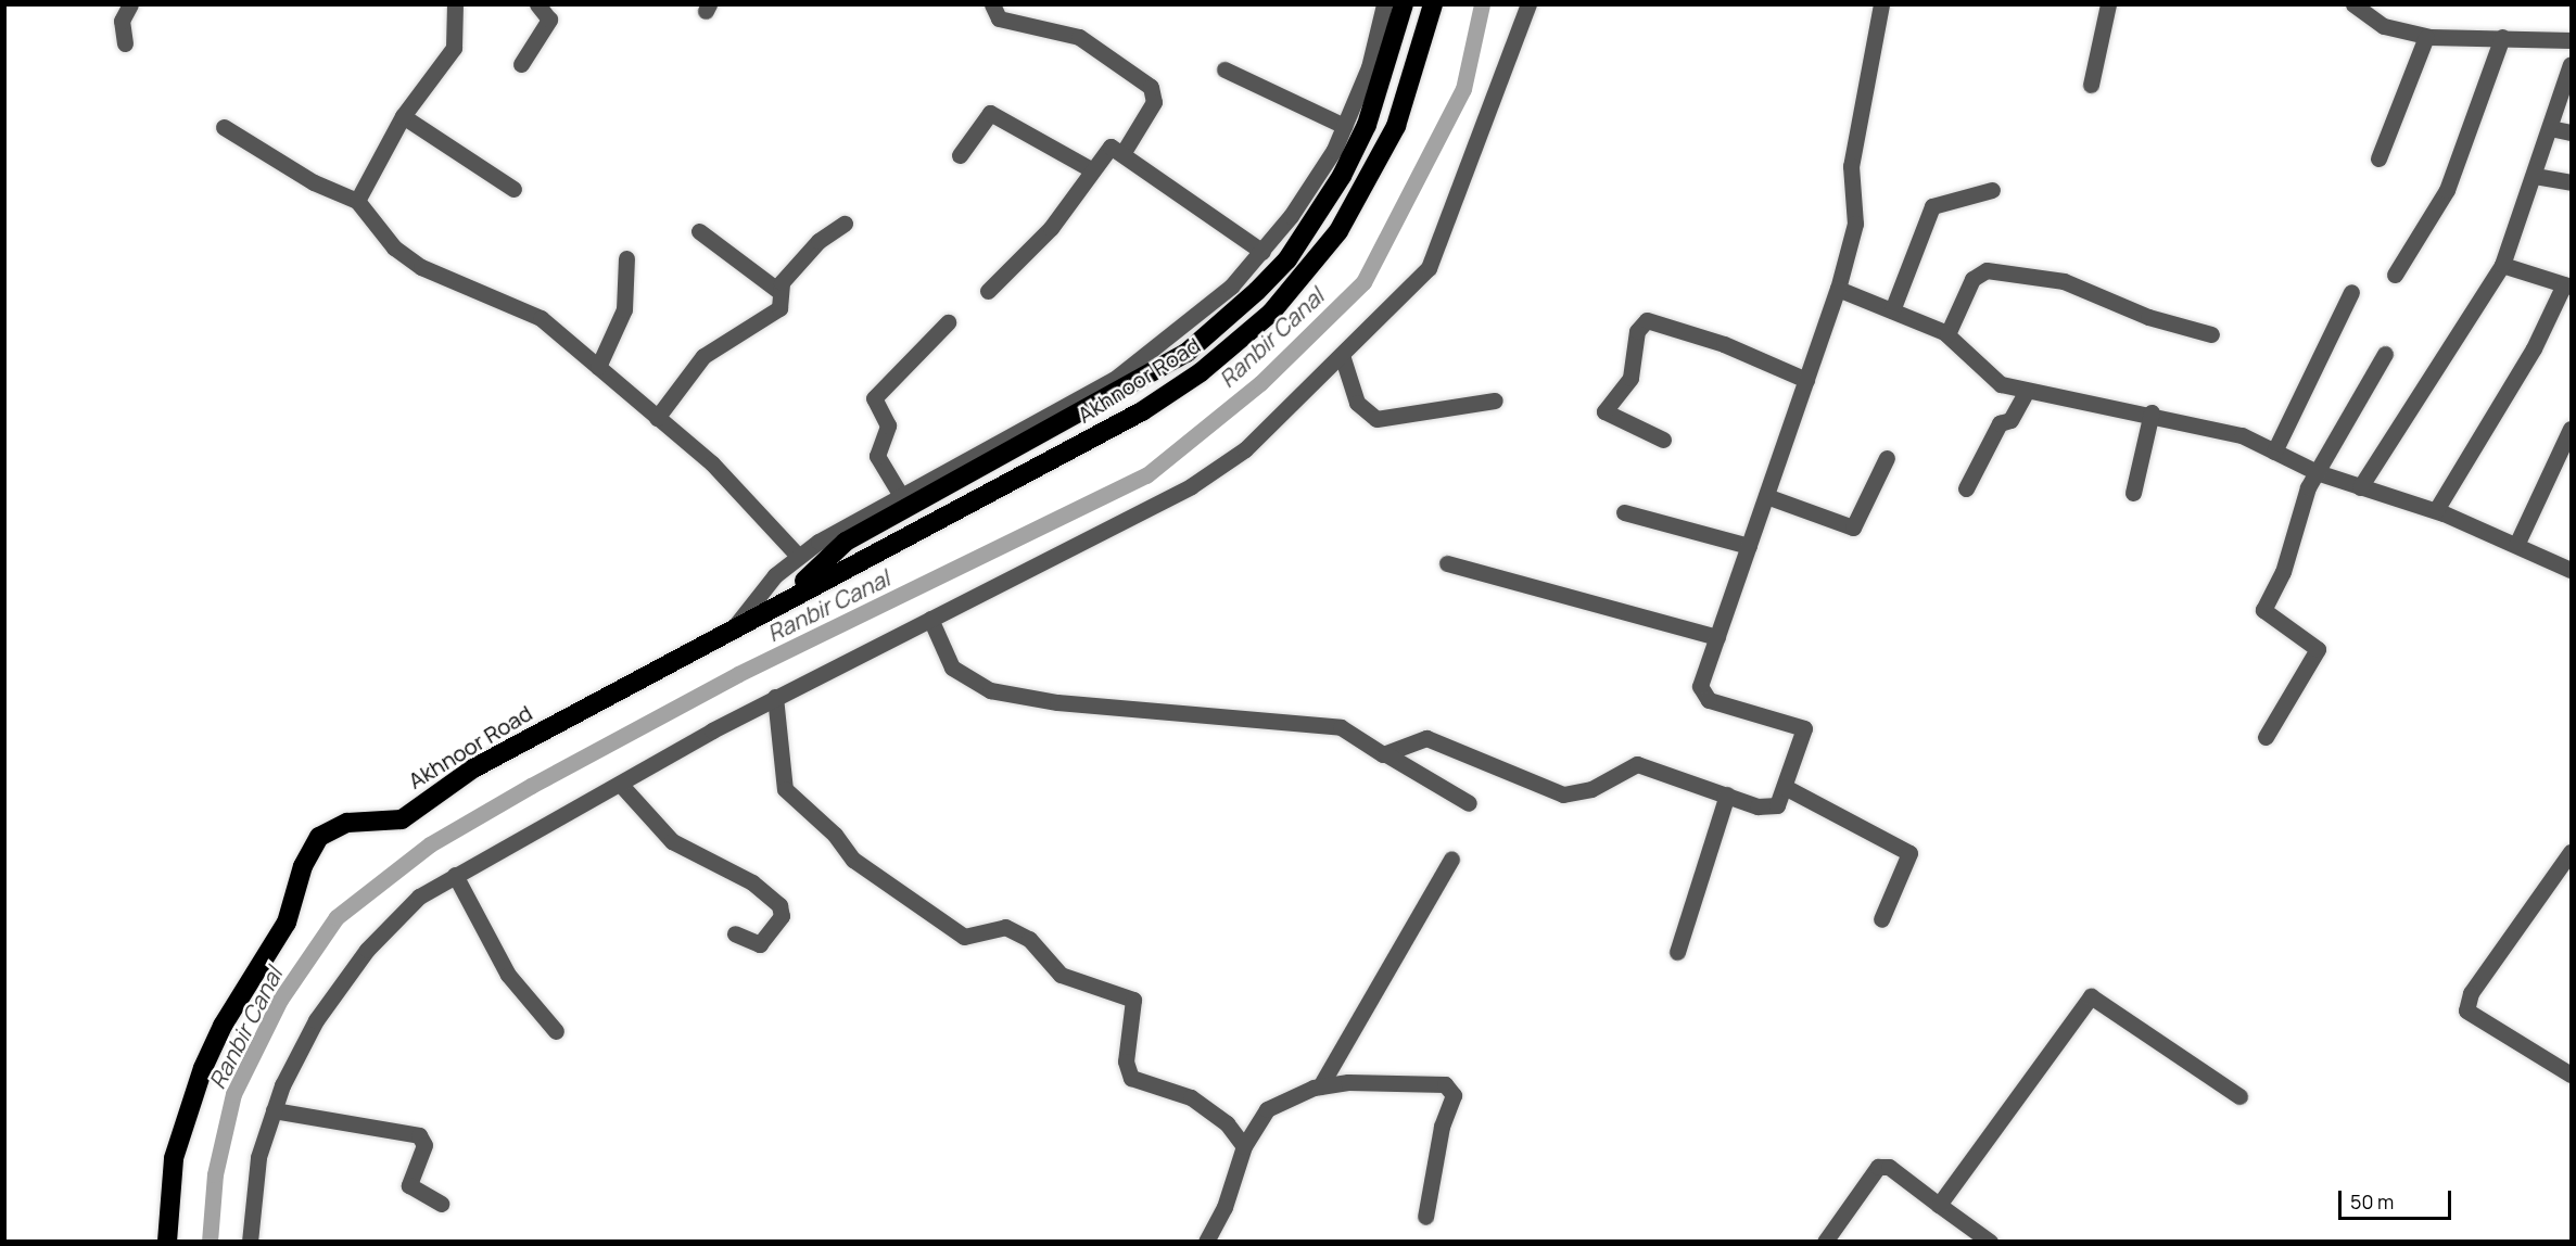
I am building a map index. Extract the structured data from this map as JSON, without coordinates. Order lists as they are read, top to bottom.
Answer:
{
  "streets": {
    "highway": ["Akhnoor Road"]
  },
  "water": ["Ranbir Canal"],
  "scale_bar": "50 m"
}
